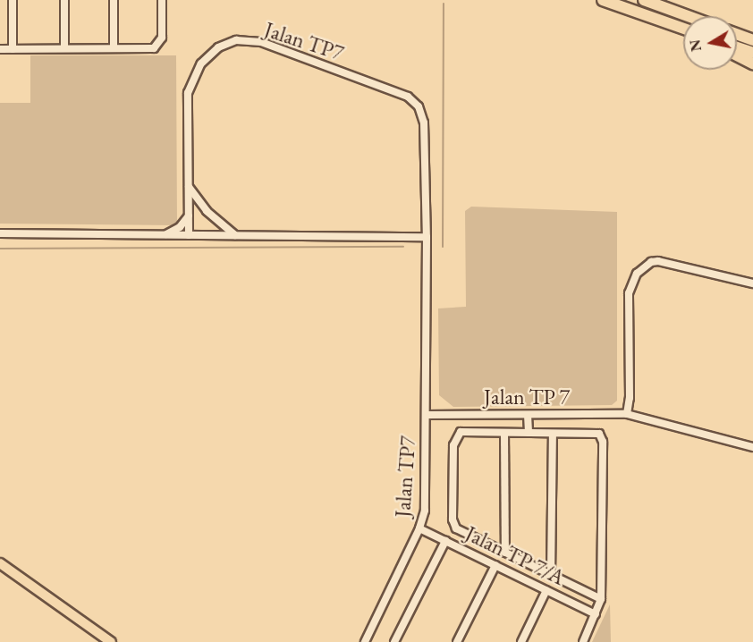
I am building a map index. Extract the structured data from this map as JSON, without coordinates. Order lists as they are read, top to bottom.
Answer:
{
  "streets": {
    "street": ["Jalan TP7", "Jalan TP 7", "Jalan TP 7/A"]
  },
  "crossings": [
    ["Jalan TP7", "Jalan TP 7"],
    ["Jalan TP7", "Jalan TP 7/A"]
  ],
  "north": "left"
}
